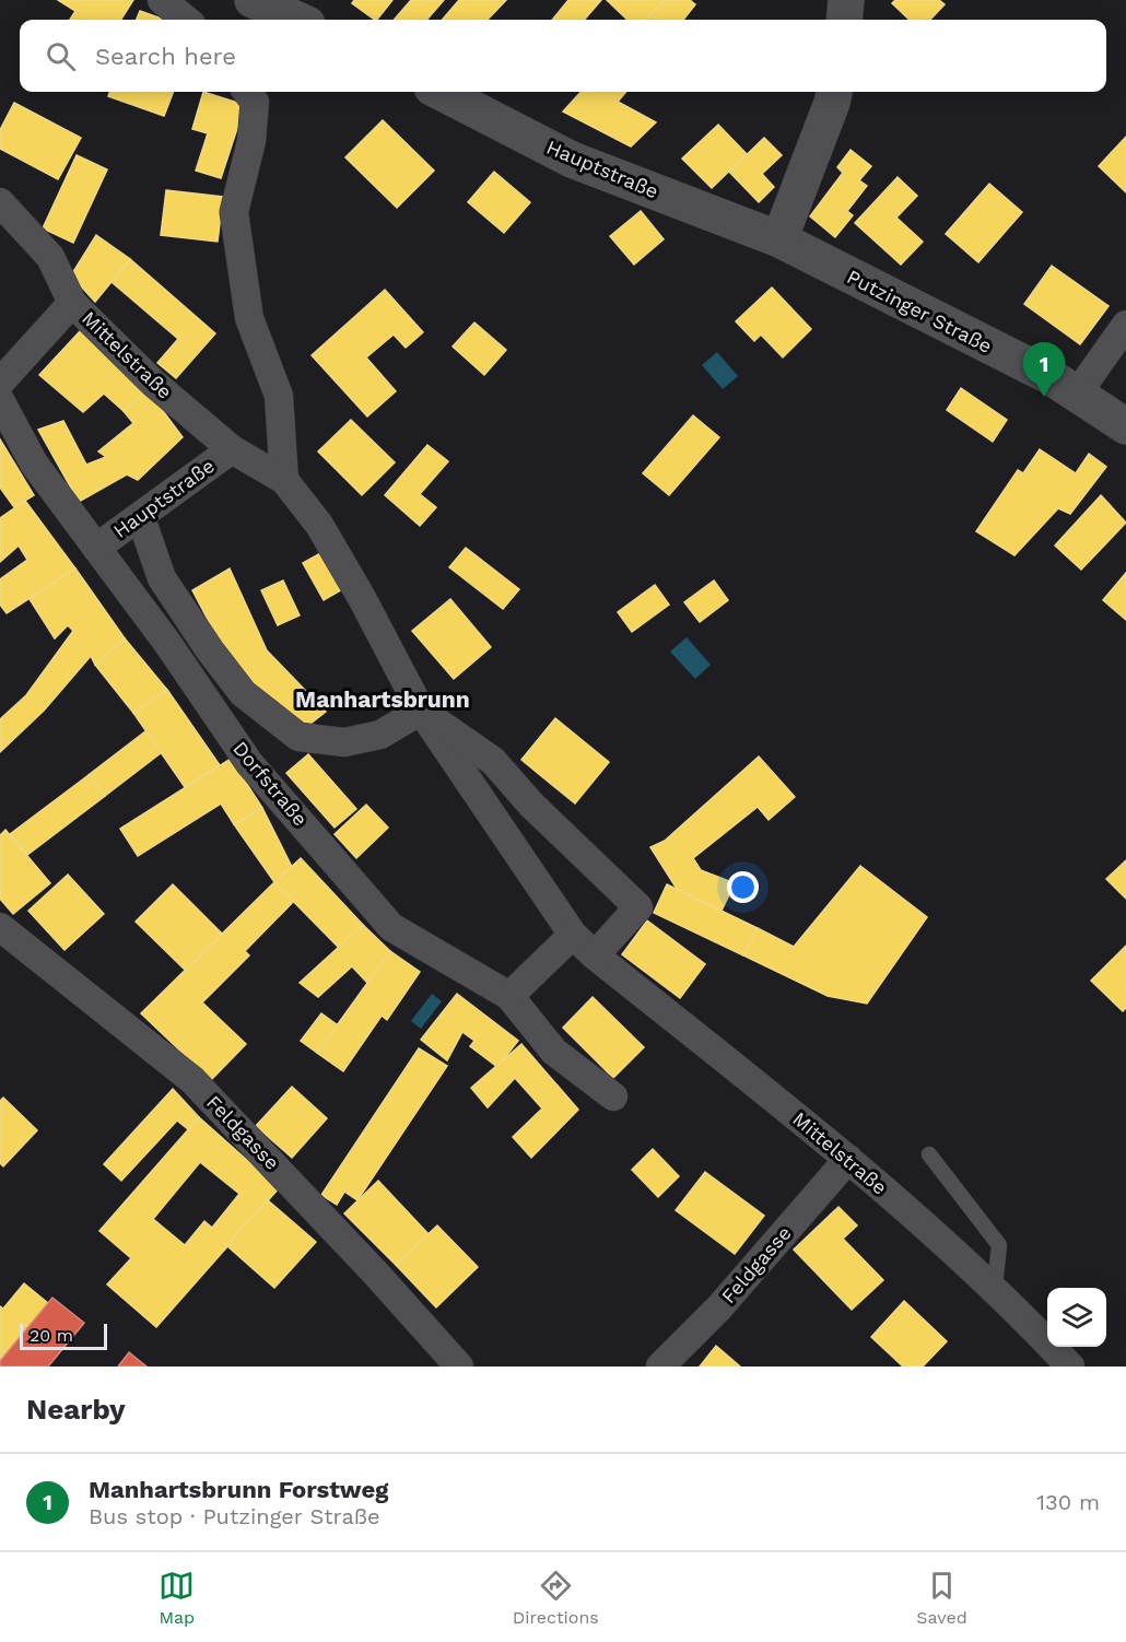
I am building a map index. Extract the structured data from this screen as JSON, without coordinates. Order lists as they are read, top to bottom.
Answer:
{
  "streets": {
    "street": [
      "Hauptstraße",
      "Putzinger Straße",
      "Mittelstraße",
      "Dorfstraße",
      "Feldgasse"
    ]
  },
  "crossings": [
    ["Hauptstraße", "Putzinger Straße"],
    ["Hauptstraße", "Mittelstraße"],
    ["Hauptstraße", "Dorfstraße"],
    ["Mittelstraße", "Feldgasse"]
  ],
  "districts": ["Manhartsbrunn"],
  "scale_bar": "20 m",
  "page": {
    "search": "Search here",
    "pins": "1",
    "scale": "20 m",
    "heading": "Nearby",
    "list": [
      {
        "mark": "1",
        "name": "Manhartsbrunn Forstweg",
        "note": "Bus stop · Putzinger Straße",
        "value": "130 m"
      }
    ],
    "nav": ["Map", "Directions", "Saved"]
  }
}
